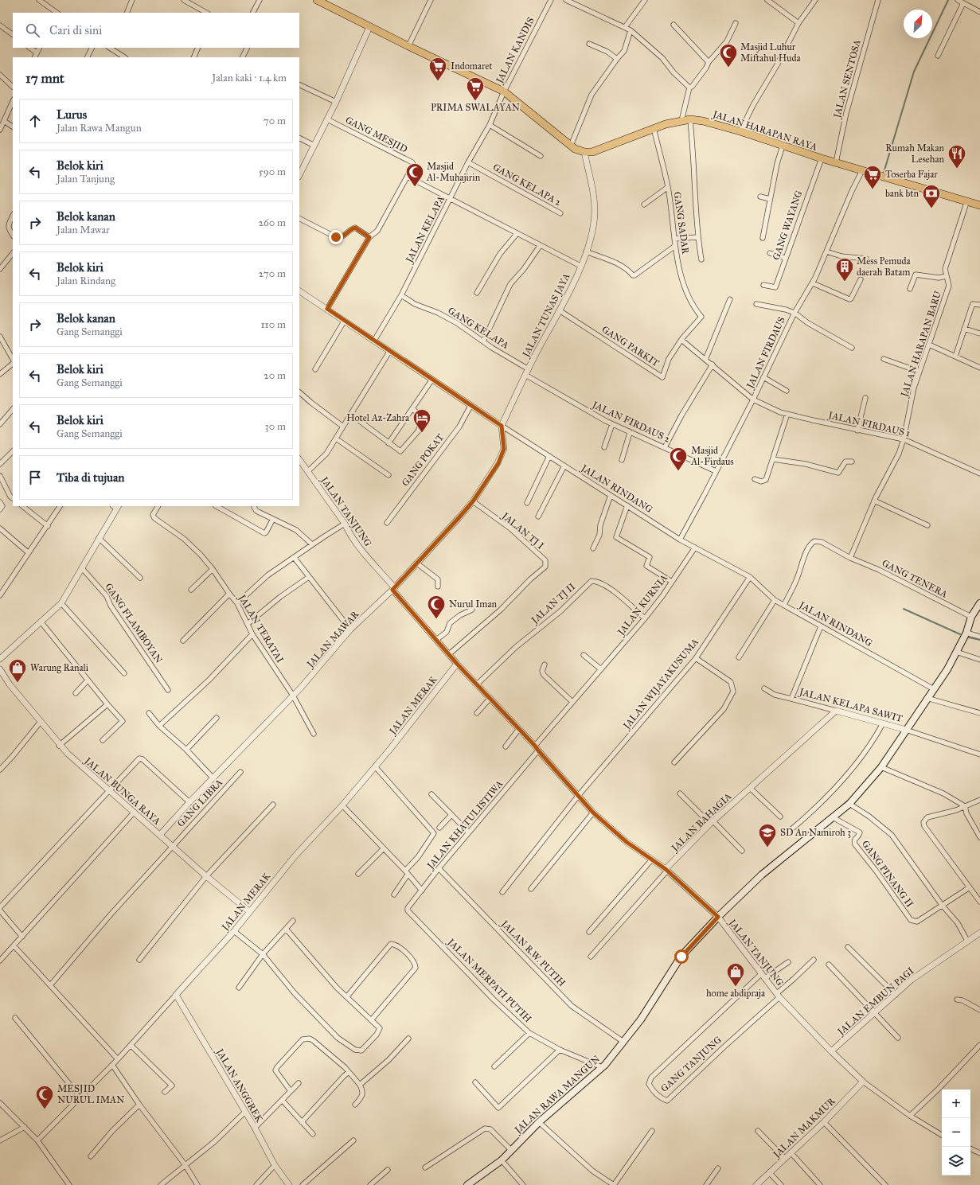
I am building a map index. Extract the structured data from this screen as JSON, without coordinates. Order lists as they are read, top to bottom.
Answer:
{
  "streets": {
    "main road": ["JALAN HARAPAN RAYA", "JALAN KELAPA SAWIT", "JALAN RAWA MANGUN"],
    "street": [
      "JALAN KANDIS",
      "JALAN SENTOSA",
      "GANG MESJID",
      "GANG KELAPA 2",
      "GANG SADAR",
      "GANG WAYANG",
      "JALAN KELAPA",
      "JALAN TUNAS JAYA",
      "GANG KELAPA",
      "JALAN HARAPAN BARU",
      "GANG PARKIT",
      "JALAN FIRDAUS",
      "JALAN FIRDAUS 2",
      "JALAN FIRDAUS 1",
      "GANG POKAT",
      "JALAN RINDANG",
      "JALAN TANJUNG",
      "JALAN TJ I",
      "GANG TENERA",
      "JALAN TJ II",
      "JALAN KURNIA",
      "GANG FLAMBOYAN",
      "JALAN TERATAI",
      "JALAN MAWAR",
      "JALAN WIJAYAKUSUMA",
      "JALAN MERAK",
      "JALAN BUNGA RAYA",
      "GANG LIBRA",
      "JALAN BAHAGIA",
      "JALAN KHATULISTIWA",
      "GANG PINANG II",
      "JALAN R.W. PUTIH",
      "JALAN MERPATI PUTIH",
      "JALAN EMBUN PAGI",
      "GANG TANJUNG",
      "JALAN ANGGREK",
      "JALAN MAKMUR"
    ]
  },
  "crossings": [
    ["JALAN KANDIS", "JALAN KELAPA"],
    ["JALAN SENTOSA", "JALAN HARAPAN RAYA"],
    ["JALAN HARAPAN RAYA", "GANG SADAR"],
    ["JALAN HARAPAN RAYA", "GANG WAYANG"],
    ["JALAN HARAPAN RAYA", "JALAN TUNAS JAYA"],
    ["JALAN HARAPAN RAYA", "JALAN HARAPAN BARU"],
    ["JALAN HARAPAN RAYA", "JALAN FIRDAUS"],
    ["GANG KELAPA 2", "JALAN KELAPA"],
    ["GANG SADAR", "GANG PARKIT"],
    ["JALAN KELAPA", "GANG KELAPA"],
    ["JALAN KELAPA", "JALAN RINDANG"],
    ["JALAN TUNAS JAYA", "GANG KELAPA"],
    ["JALAN TUNAS JAYA", "GANG PARKIT"],
    ["JALAN TUNAS JAYA", "JALAN FIRDAUS 2"],
    ["JALAN TUNAS JAYA", "JALAN RINDANG"],
    ["JALAN TUNAS JAYA", "JALAN MAWAR"],
    ["JALAN HARAPAN BARU", "JALAN FIRDAUS 1"],
    ["JALAN HARAPAN BARU", "GANG TENERA"],
    ["GANG PARKIT", "JALAN FIRDAUS 1"],
    ["JALAN FIRDAUS", "JALAN FIRDAUS 2"],
    ["JALAN FIRDAUS", "JALAN FIRDAUS 1"],
    ["JALAN FIRDAUS", "JALAN RINDANG"],
    ["GANG POKAT", "JALAN RINDANG"],
    ["JALAN RINDANG", "GANG TENERA"],
    ["JALAN RINDANG", "JALAN KURNIA"],
    ["JALAN RINDANG", "JALAN MAWAR"],
    ["JALAN RINDANG", "JALAN WIJAYAKUSUMA"],
    ["JALAN RINDANG", "JALAN KELAPA SAWIT"],
    ["JALAN TANJUNG", "JALAN TJ I"],
    ["JALAN TANJUNG", "JALAN TJ II"],
    ["JALAN TANJUNG", "JALAN KURNIA"],
    ["JALAN TANJUNG", "JALAN MAWAR"],
    ["JALAN TANJUNG", "JALAN WIJAYAKUSUMA"],
    ["JALAN TANJUNG", "JALAN MERAK"],
    ["JALAN TANJUNG", "JALAN KELAPA SAWIT"],
    ["JALAN TANJUNG", "JALAN BAHAGIA"],
    ["JALAN TANJUNG", "JALAN KHATULISTIWA"],
    ["JALAN TANJUNG", "JALAN EMBUN PAGI"],
    ["JALAN TANJUNG", "GANG TANJUNG"],
    ["JALAN TANJUNG", "JALAN RAWA MANGUN"],
    ["JALAN TANJUNG", "JALAN MAKMUR"],
    ["JALAN TJ I", "JALAN MAWAR"],
    ["GANG TENERA", "JALAN KELAPA SAWIT"],
    ["JALAN TJ II", "JALAN KURNIA"],
    ["JALAN KURNIA", "JALAN KHATULISTIWA"],
    ["JALAN TERATAI", "JALAN MAWAR"],
    ["JALAN MAWAR", "JALAN BUNGA RAYA"],
    ["JALAN MERAK", "JALAN BUNGA RAYA"],
    ["JALAN MERAK", "JALAN ANGGREK"],
    ["JALAN KELAPA SAWIT", "JALAN BAHAGIA"],
    ["JALAN KELAPA SAWIT", "GANG PINANG II"],
    ["JALAN KELAPA SAWIT", "JALAN RAWA MANGUN"],
    ["JALAN BUNGA RAYA", "GANG LIBRA"],
    ["JALAN KHATULISTIWA", "JALAN R.W. PUTIH"],
    ["JALAN KHATULISTIWA", "JALAN MERPATI PUTIH"],
    ["JALAN R.W. PUTIH", "JALAN RAWA MANGUN"],
    ["JALAN MERPATI PUTIH", "JALAN RAWA MANGUN"]
  ],
  "places": {
    "mosque": [
      "Masjid Luhur Miftahul Huda",
      "Masjid Al-Muhajirin",
      "Masjid Al-Firdaus",
      "Nurul Iman",
      "MESJID NURUL IMAN"
    ],
    "supermarket": ["Indomaret", "PRIMA SWALAYAN", "Toserba Fajar"],
    "restaurant": ["Rumah Makan Lesehan"],
    "bank": ["bank btn"],
    "building": ["Mess Pemuda daerah Batam"],
    "hotel": ["Hotel Az-Zahra"],
    "shop": ["Warung Ranali", "home abdipraja"],
    "school or university": ["SD An Namiroh 3"]
  },
  "north": "top right",
  "page": {
    "search": "Cari di sini",
    "heading": ["17 mnt", "Jalan kaki · 1.4 km"],
    "list": [
      ["Lurus", "Jalan Rawa Mangun", "70 m"],
      ["Belok kiri", "Jalan Tanjung", "590 m"],
      ["Belok kanan", "Jalan Mawar", "260 m"],
      ["Belok kiri", "Jalan Rindang", "270 m"],
      ["Belok kanan", "Gang Semanggi", "110 m"],
      ["Belok kiri", "Gang Semanggi", "20 m"],
      ["Belok kiri", "Gang Semanggi", "30 m"],
      "Tiba di tujuan"
    ],
    "map_buttons": ["+", "−"]
  }
}
